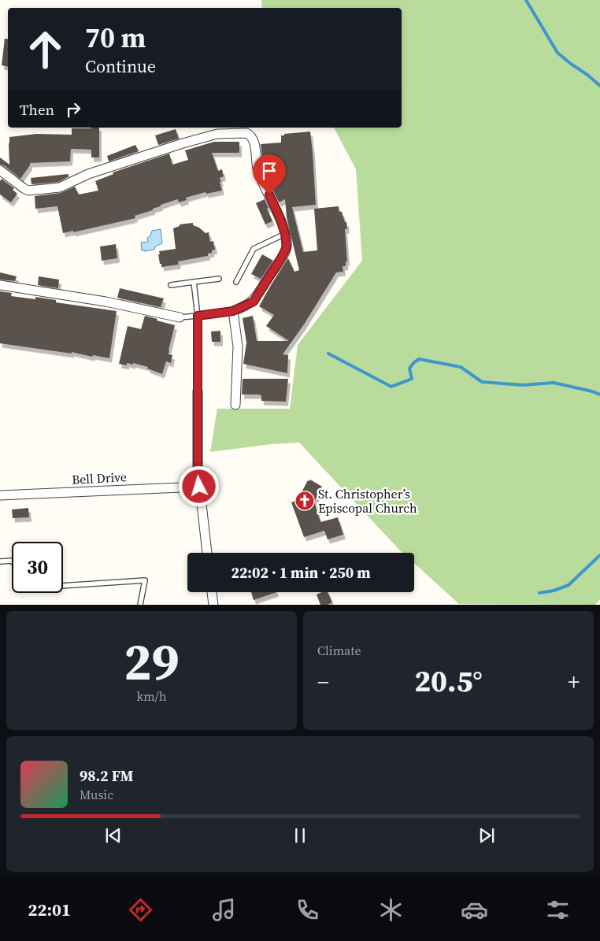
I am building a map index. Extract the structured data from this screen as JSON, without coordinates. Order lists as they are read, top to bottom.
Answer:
{
  "streets": {
    "street": ["Bell Drive"]
  },
  "places": {
    "church": ["St. Christopher’s Episcopal Church"]
  },
  "page": {
    "turn": ["70 m", "Continue"],
    "then": "Then",
    "limit": "30",
    "trip": "22:02 · 1 min · 250 m",
    "tile": [
      ["29", "km/h"],
      "Climate"
    ],
    "heat": ["−", "20.5°", "+"],
    "song": ["98.2 FM", "Music"],
    "tabs": "22:01"
  }
}
